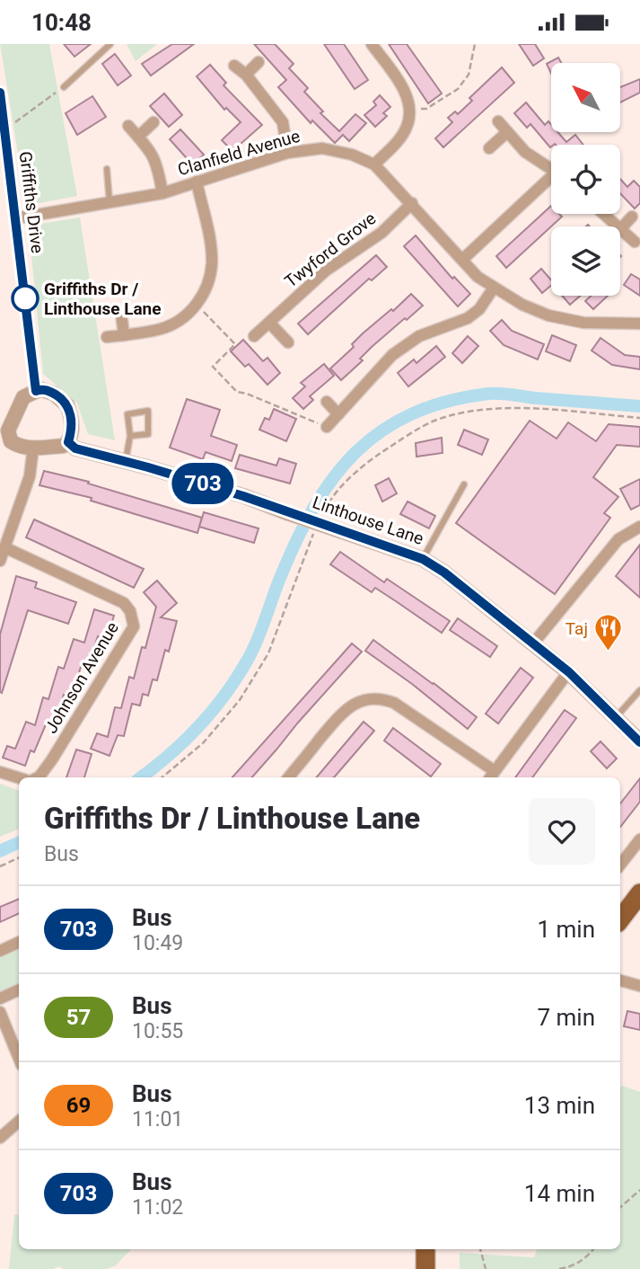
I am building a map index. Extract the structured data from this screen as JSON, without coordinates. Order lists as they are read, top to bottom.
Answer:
{
  "streets": {
    "street": [
      "Clanfield Avenue",
      "Griffiths Drive",
      "Twyford Grove",
      "Linthouse Lane",
      "Johnson Avenue"
    ]
  },
  "crossings": [
    ["Clanfield Avenue", "Griffiths Drive"],
    ["Clanfield Avenue", "Twyford Grove"],
    ["Griffiths Drive", "Linthouse Lane"]
  ],
  "places": {
    "other": ["Griffiths Dr / Linthouse Lane"],
    "restaurant": ["Taj"]
  },
  "lines": ["bus line 703"],
  "north": "top left",
  "page": {
    "status": "10:48",
    "on_map": "703",
    "heading": ["Griffiths Dr / Linthouse Lane", "Bus"],
    "list": [
      {
        "mark": "703",
        "name": "Bus",
        "note": "10:49",
        "value": "1 min"
      },
      {
        "mark": "57",
        "name": "Bus",
        "note": "10:55",
        "value": "7 min"
      },
      {
        "mark": "69",
        "name": "Bus",
        "note": "11:01",
        "value": "13 min"
      },
      {
        "mark": "703",
        "name": "Bus",
        "note": "11:02",
        "value": "14 min"
      }
    ]
  }
}
